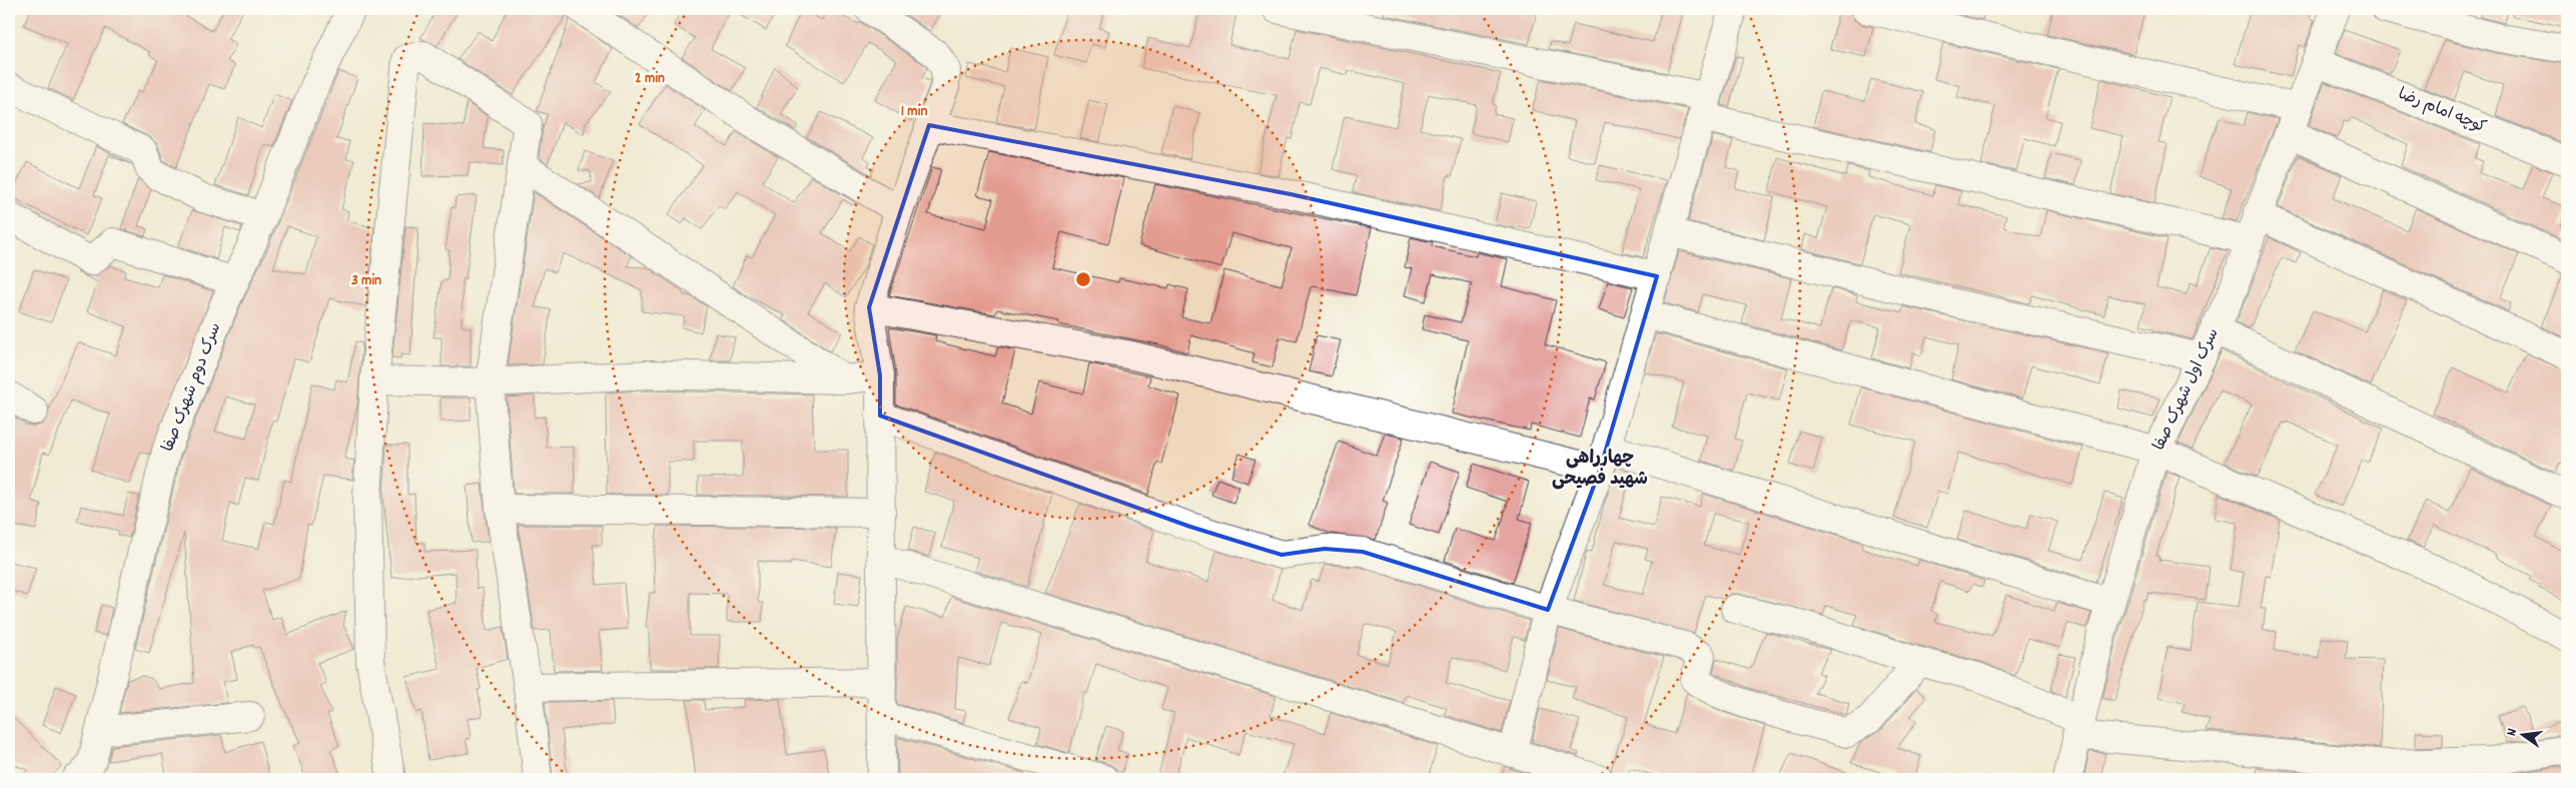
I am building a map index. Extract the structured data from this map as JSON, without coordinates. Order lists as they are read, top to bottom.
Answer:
{
  "streets": {
    "street": ["کوچه امام رضا", "سرک دوم شهرک صفا", "سرک اول شهرک صفا"]
  },
  "crossings": [
    ["کوچه امام رضا", "سرک اول شهرک صفا"]
  ],
  "districts": ["چهارراهی شهید فصیحی"],
  "north": "left",
  "rings": ["2 min", "1 min", "3 min"]
}
